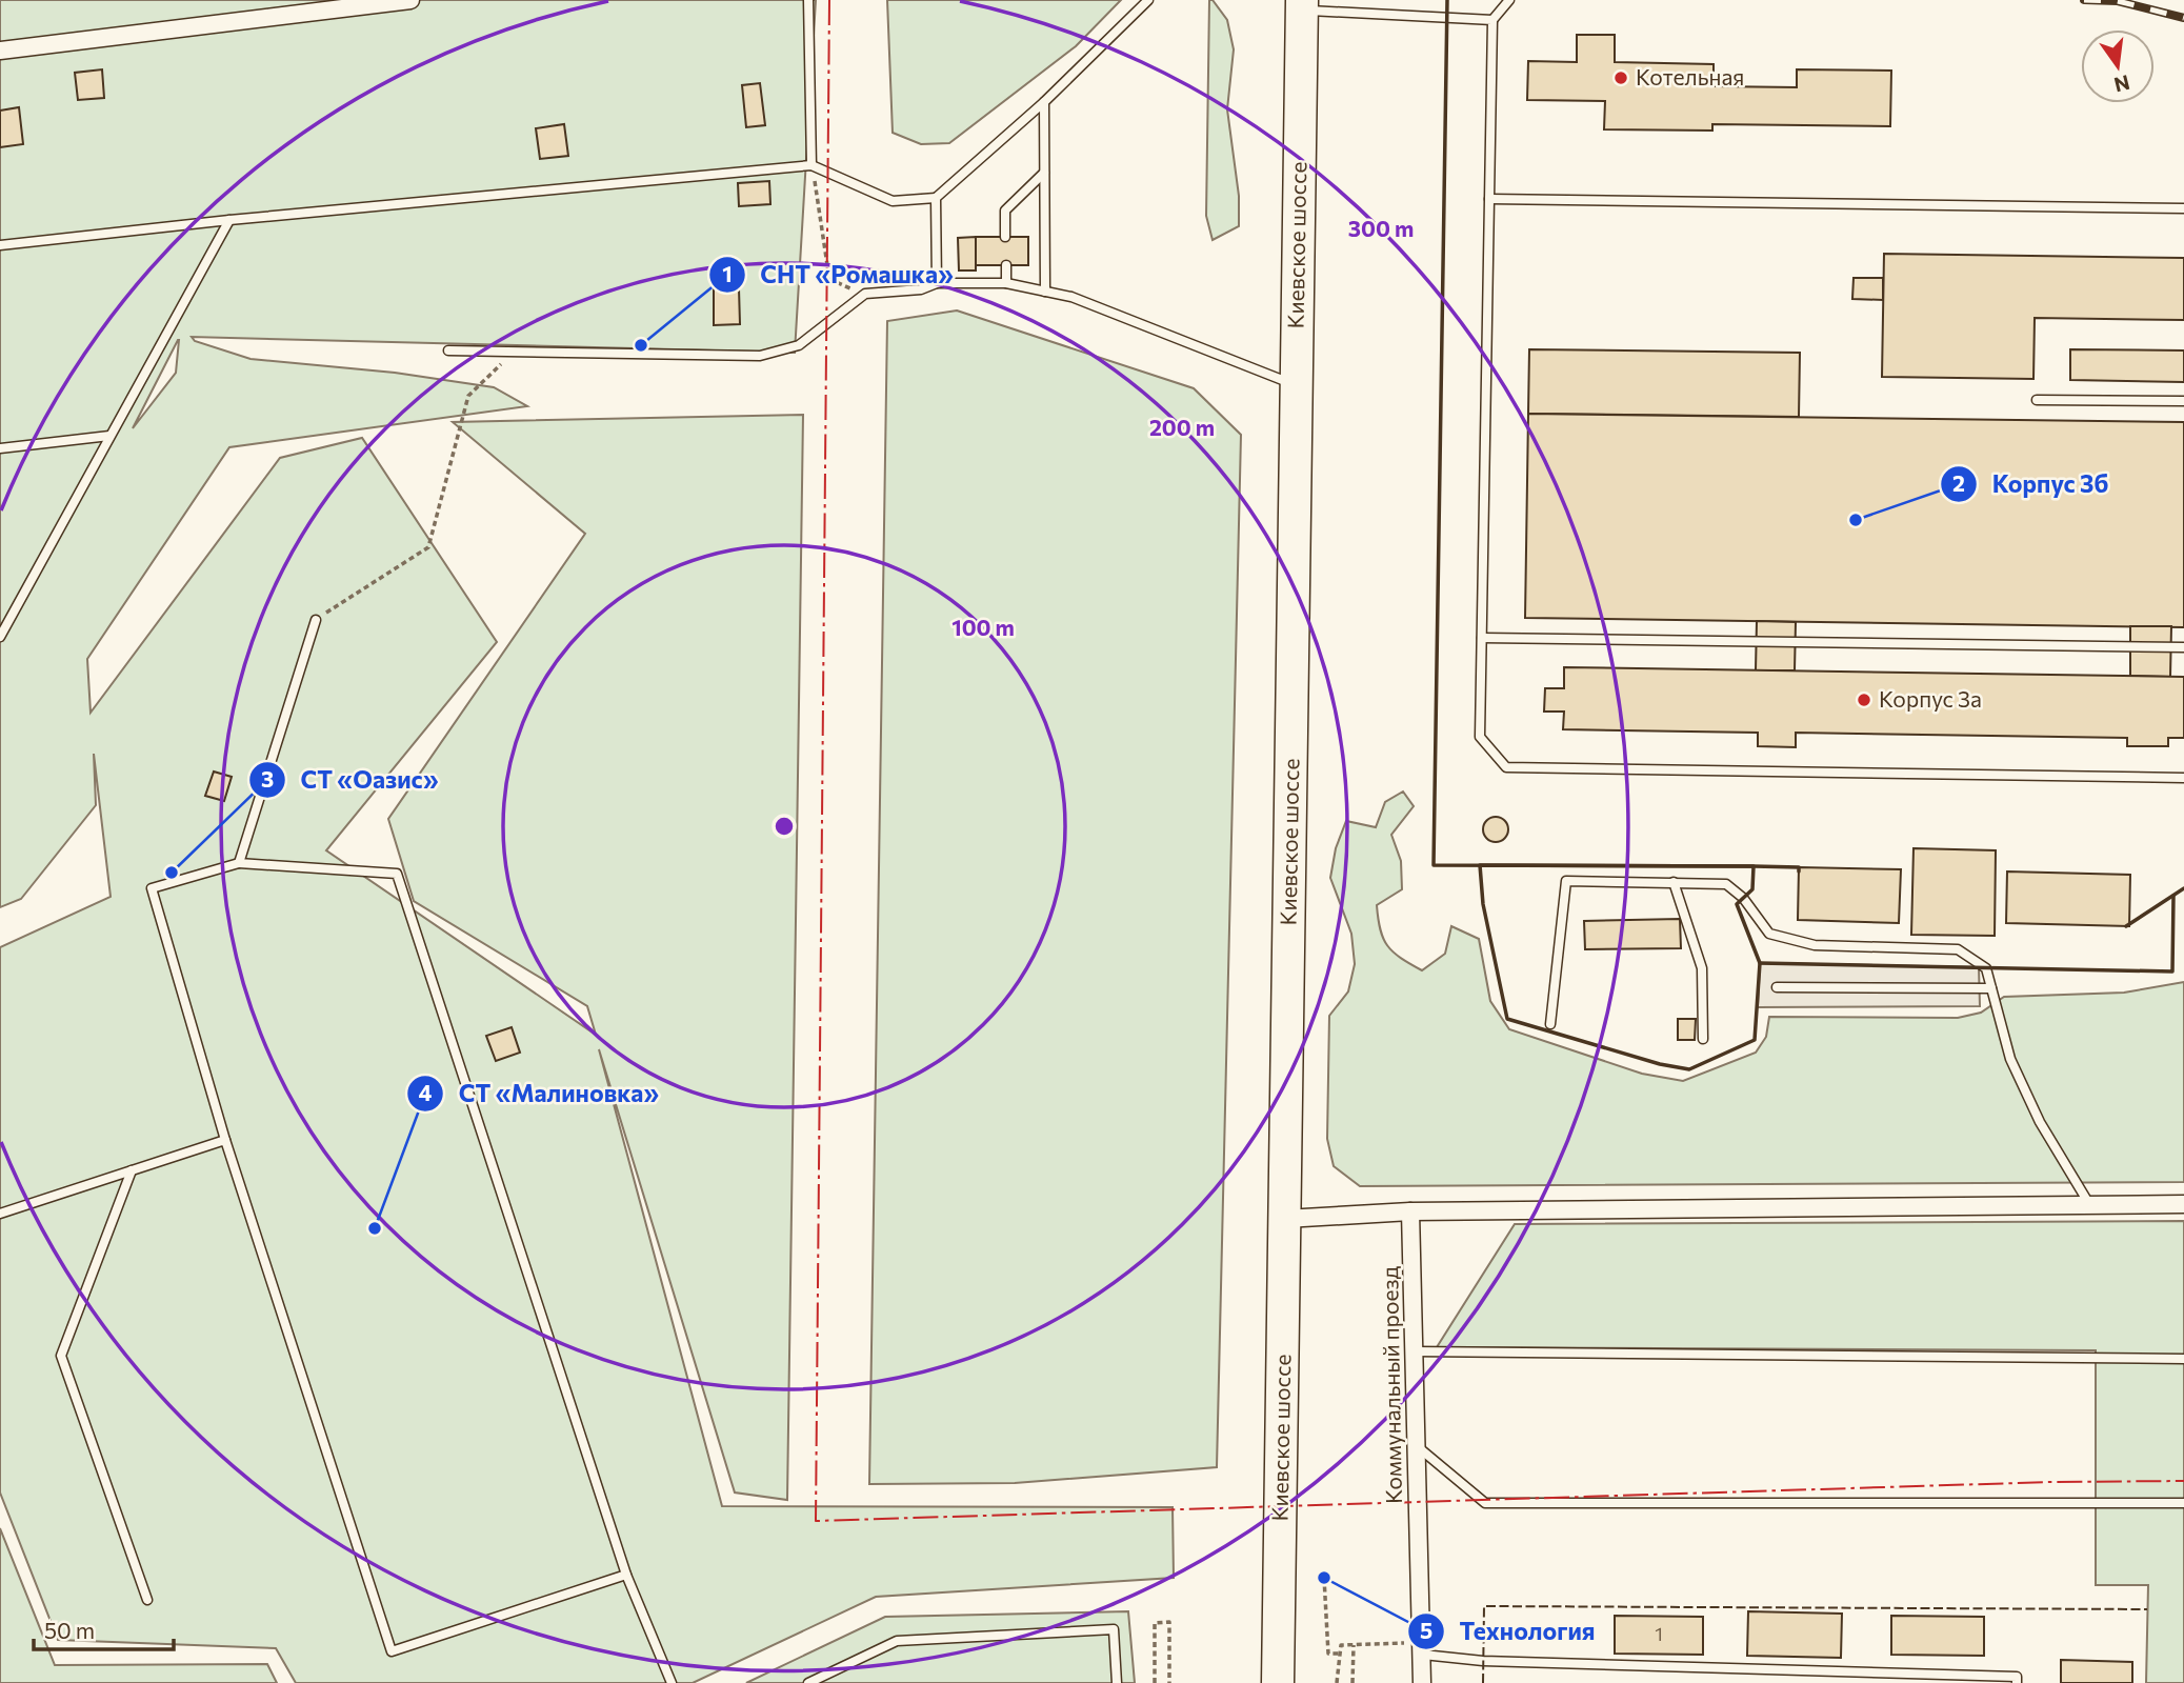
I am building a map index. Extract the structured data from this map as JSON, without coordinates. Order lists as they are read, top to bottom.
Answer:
{
  "streets": {
    "highway": ["Киевское шоссе"],
    "street": ["Коммунальный проезд"]
  },
  "places": [
    "Котельная",
    "СНТ «Ромашка»",
    "Корпус 3б",
    "Корпус 3a",
    "СТ «Оазис»",
    "СТ «Малиновка»",
    "Технология"
  ],
  "house_numbers": ["1"],
  "scale_bar": "50 m",
  "north": "bottom",
  "rings": ["300 m", "200 m", "100 m"]
}
